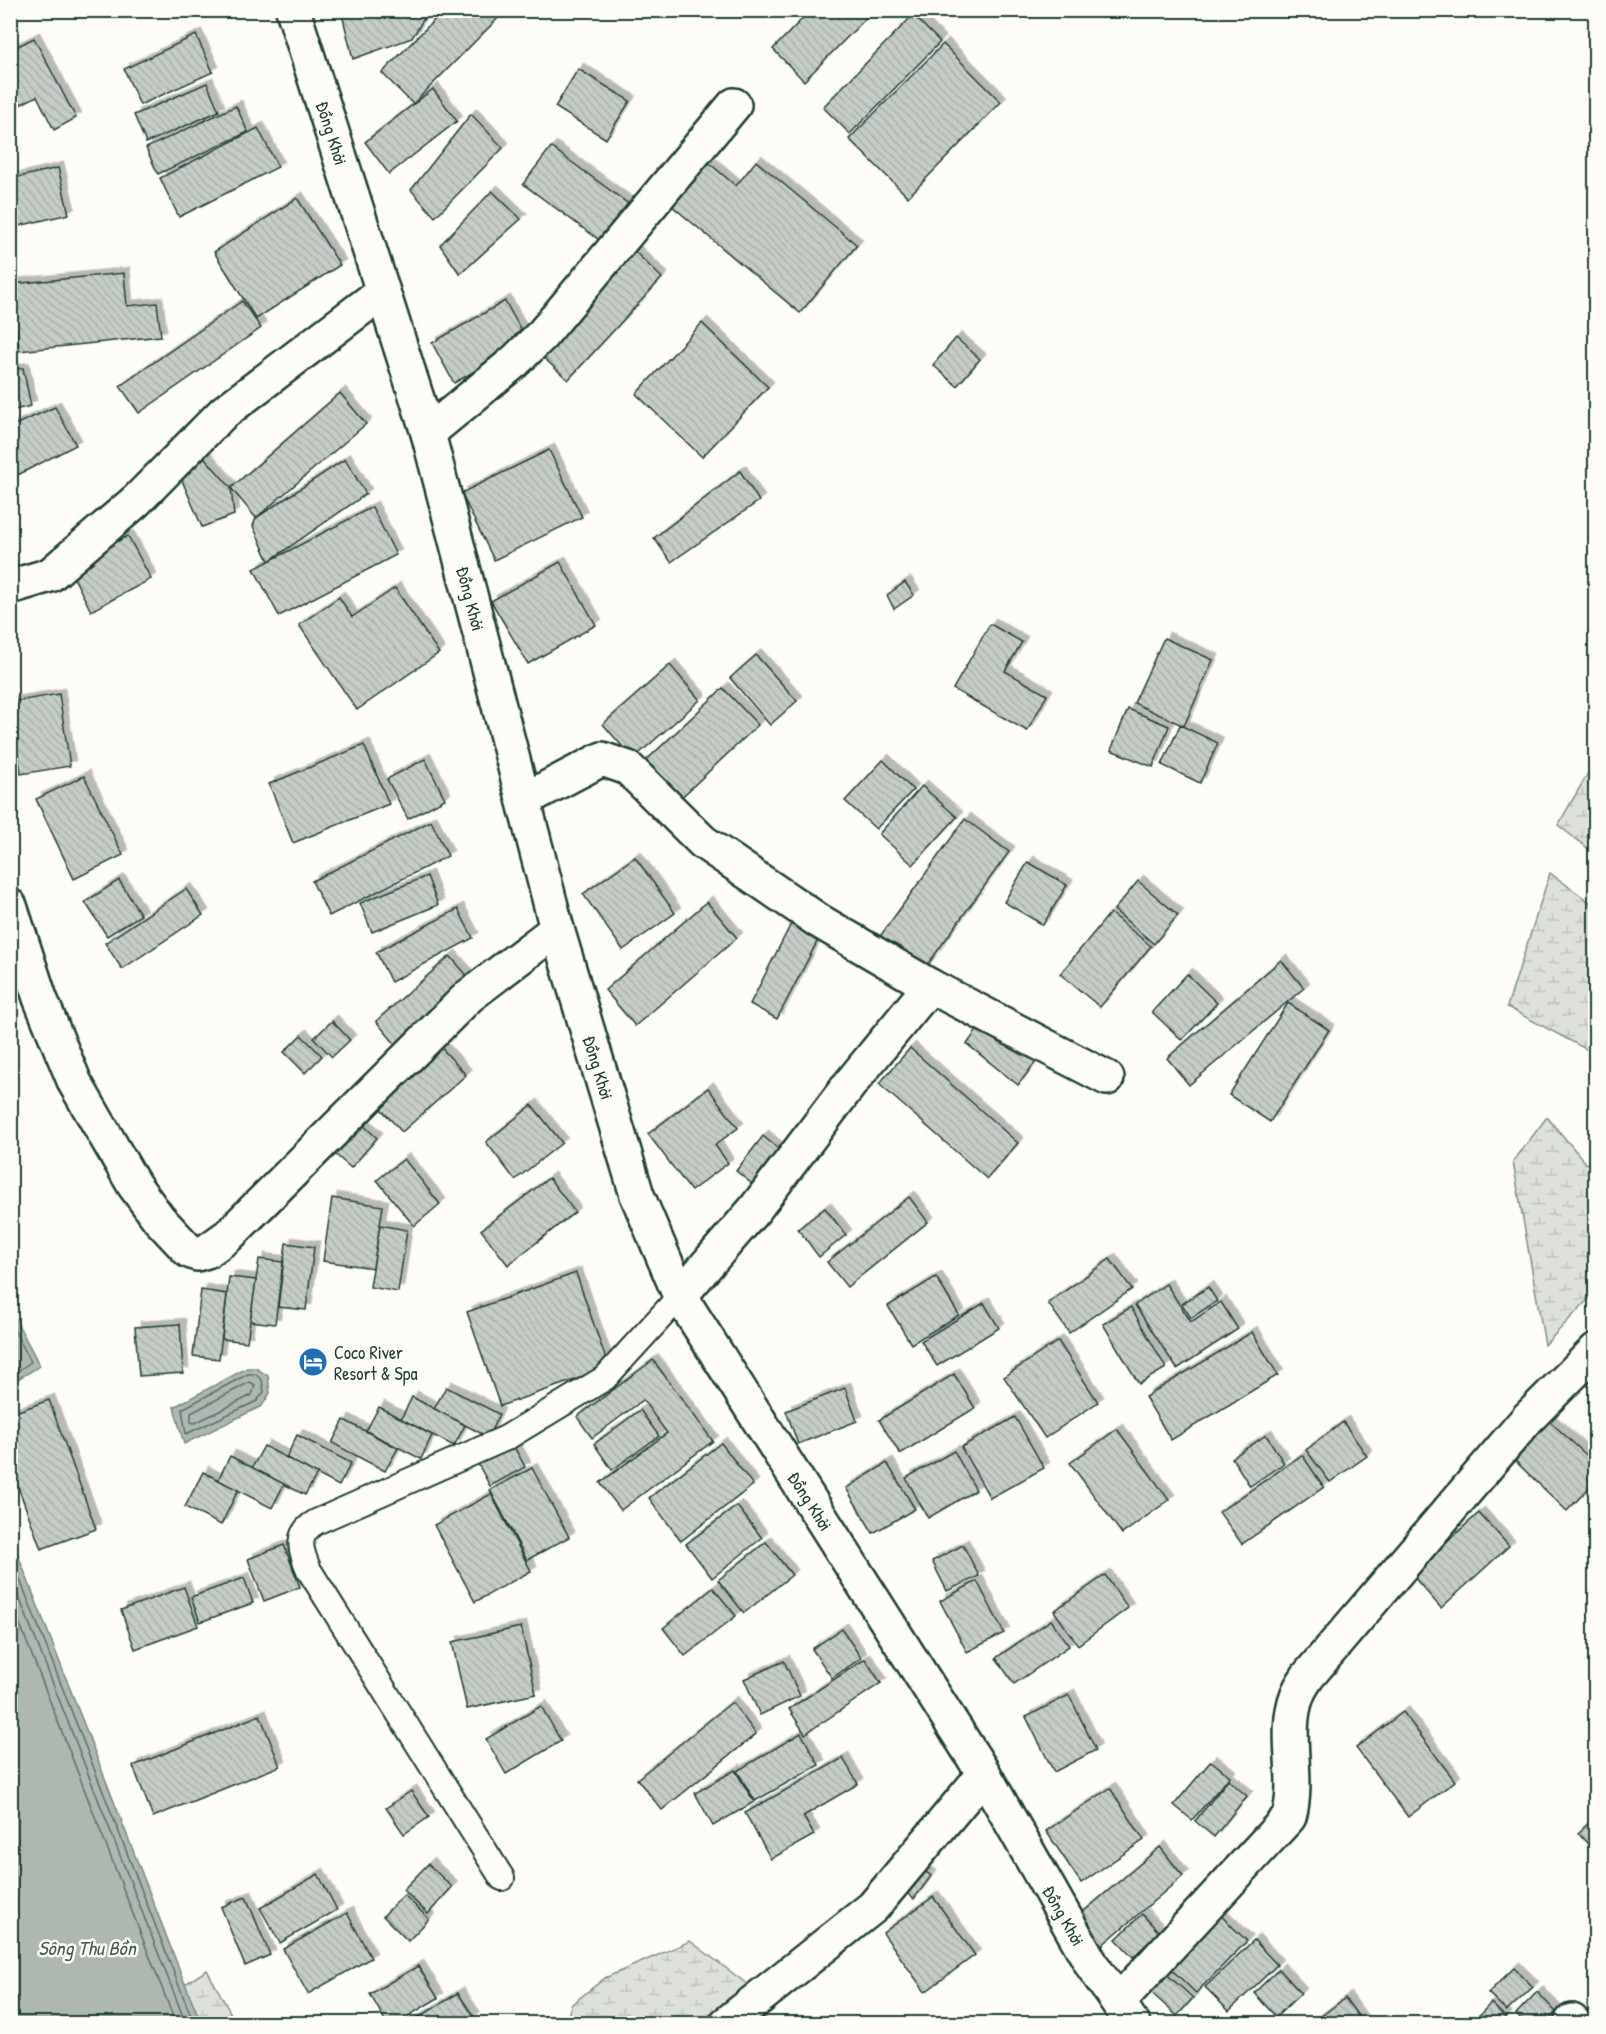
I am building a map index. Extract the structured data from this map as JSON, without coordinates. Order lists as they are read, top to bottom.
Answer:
{
  "streets": {
    "street": ["Đồng Khởi"]
  },
  "water": ["Sông Thu Bồn"],
  "places": {
    "hotel": ["Coco River Resort & Spa"]
  }
}
